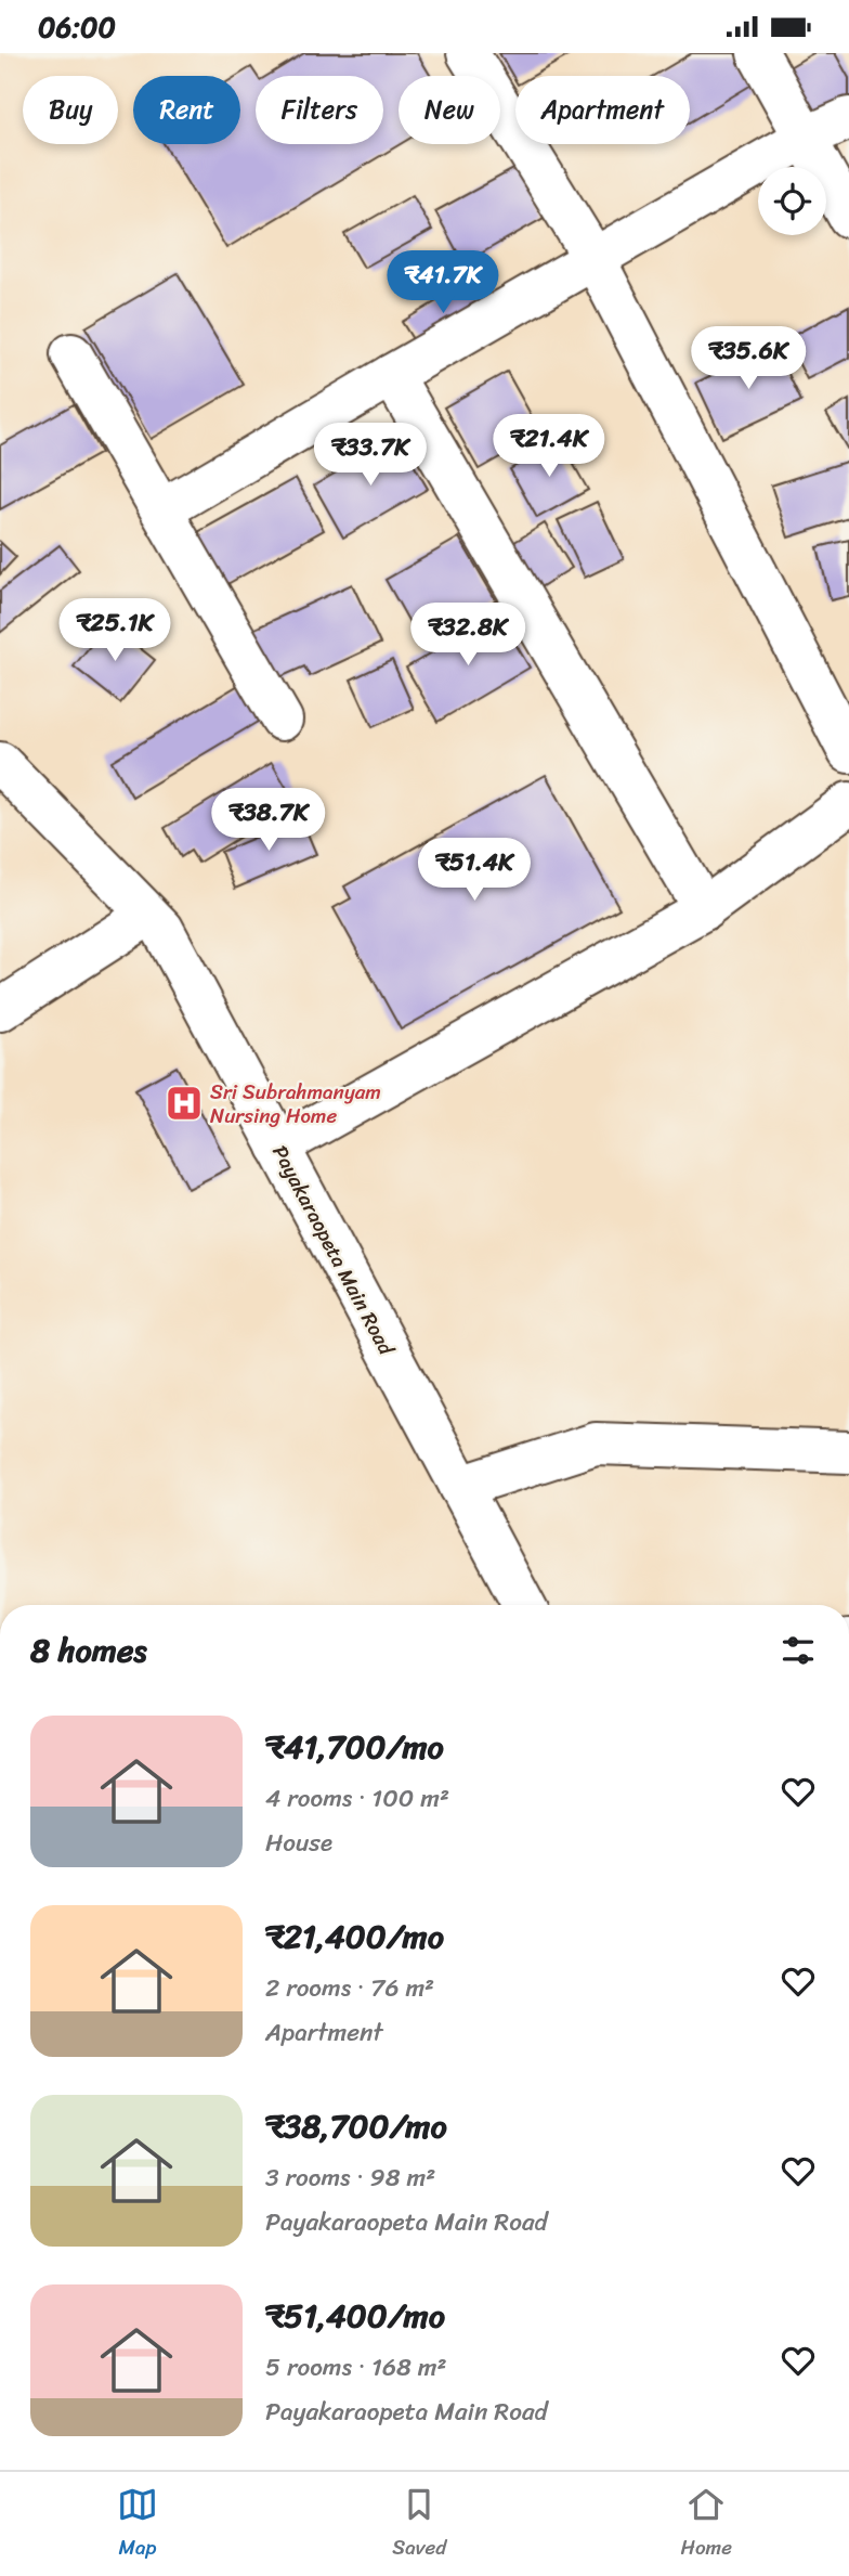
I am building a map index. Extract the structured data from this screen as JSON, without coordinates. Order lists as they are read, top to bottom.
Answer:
{
  "streets": {
    "street": ["Payakaraopeta Main Road"]
  },
  "places": {
    "hospital": ["Sri Subrahmanyam Nursing Home"]
  },
  "page": {
    "status": "06:00",
    "chip": [
      "Buy",
      "Rent",
      "Filters",
      "New",
      "Apartment"
    ],
    "price": [
      "₹41.7K",
      "₹35.6K",
      "₹21.4K",
      "₹33.7K",
      "₹25.1K",
      "₹32.8K",
      "₹38.7K",
      "₹51.4K"
    ],
    "heading": "8 homes",
    "list": [
      {
        "name": "₹41,700/mo",
        "note": "4 rooms · 100 m² · House"
      },
      {
        "name": "₹21,400/mo",
        "note": "2 rooms · 76 m² · Apartment"
      },
      {
        "name": "₹38,700/mo",
        "note": "3 rooms · 98 m² · Payakaraopeta Main Road"
      },
      {
        "name": "₹51,400/mo",
        "note": "5 rooms · 168 m² · Payakaraopeta Main Road"
      }
    ],
    "tabs": ["Map", "Saved", "Home"]
  }
}
